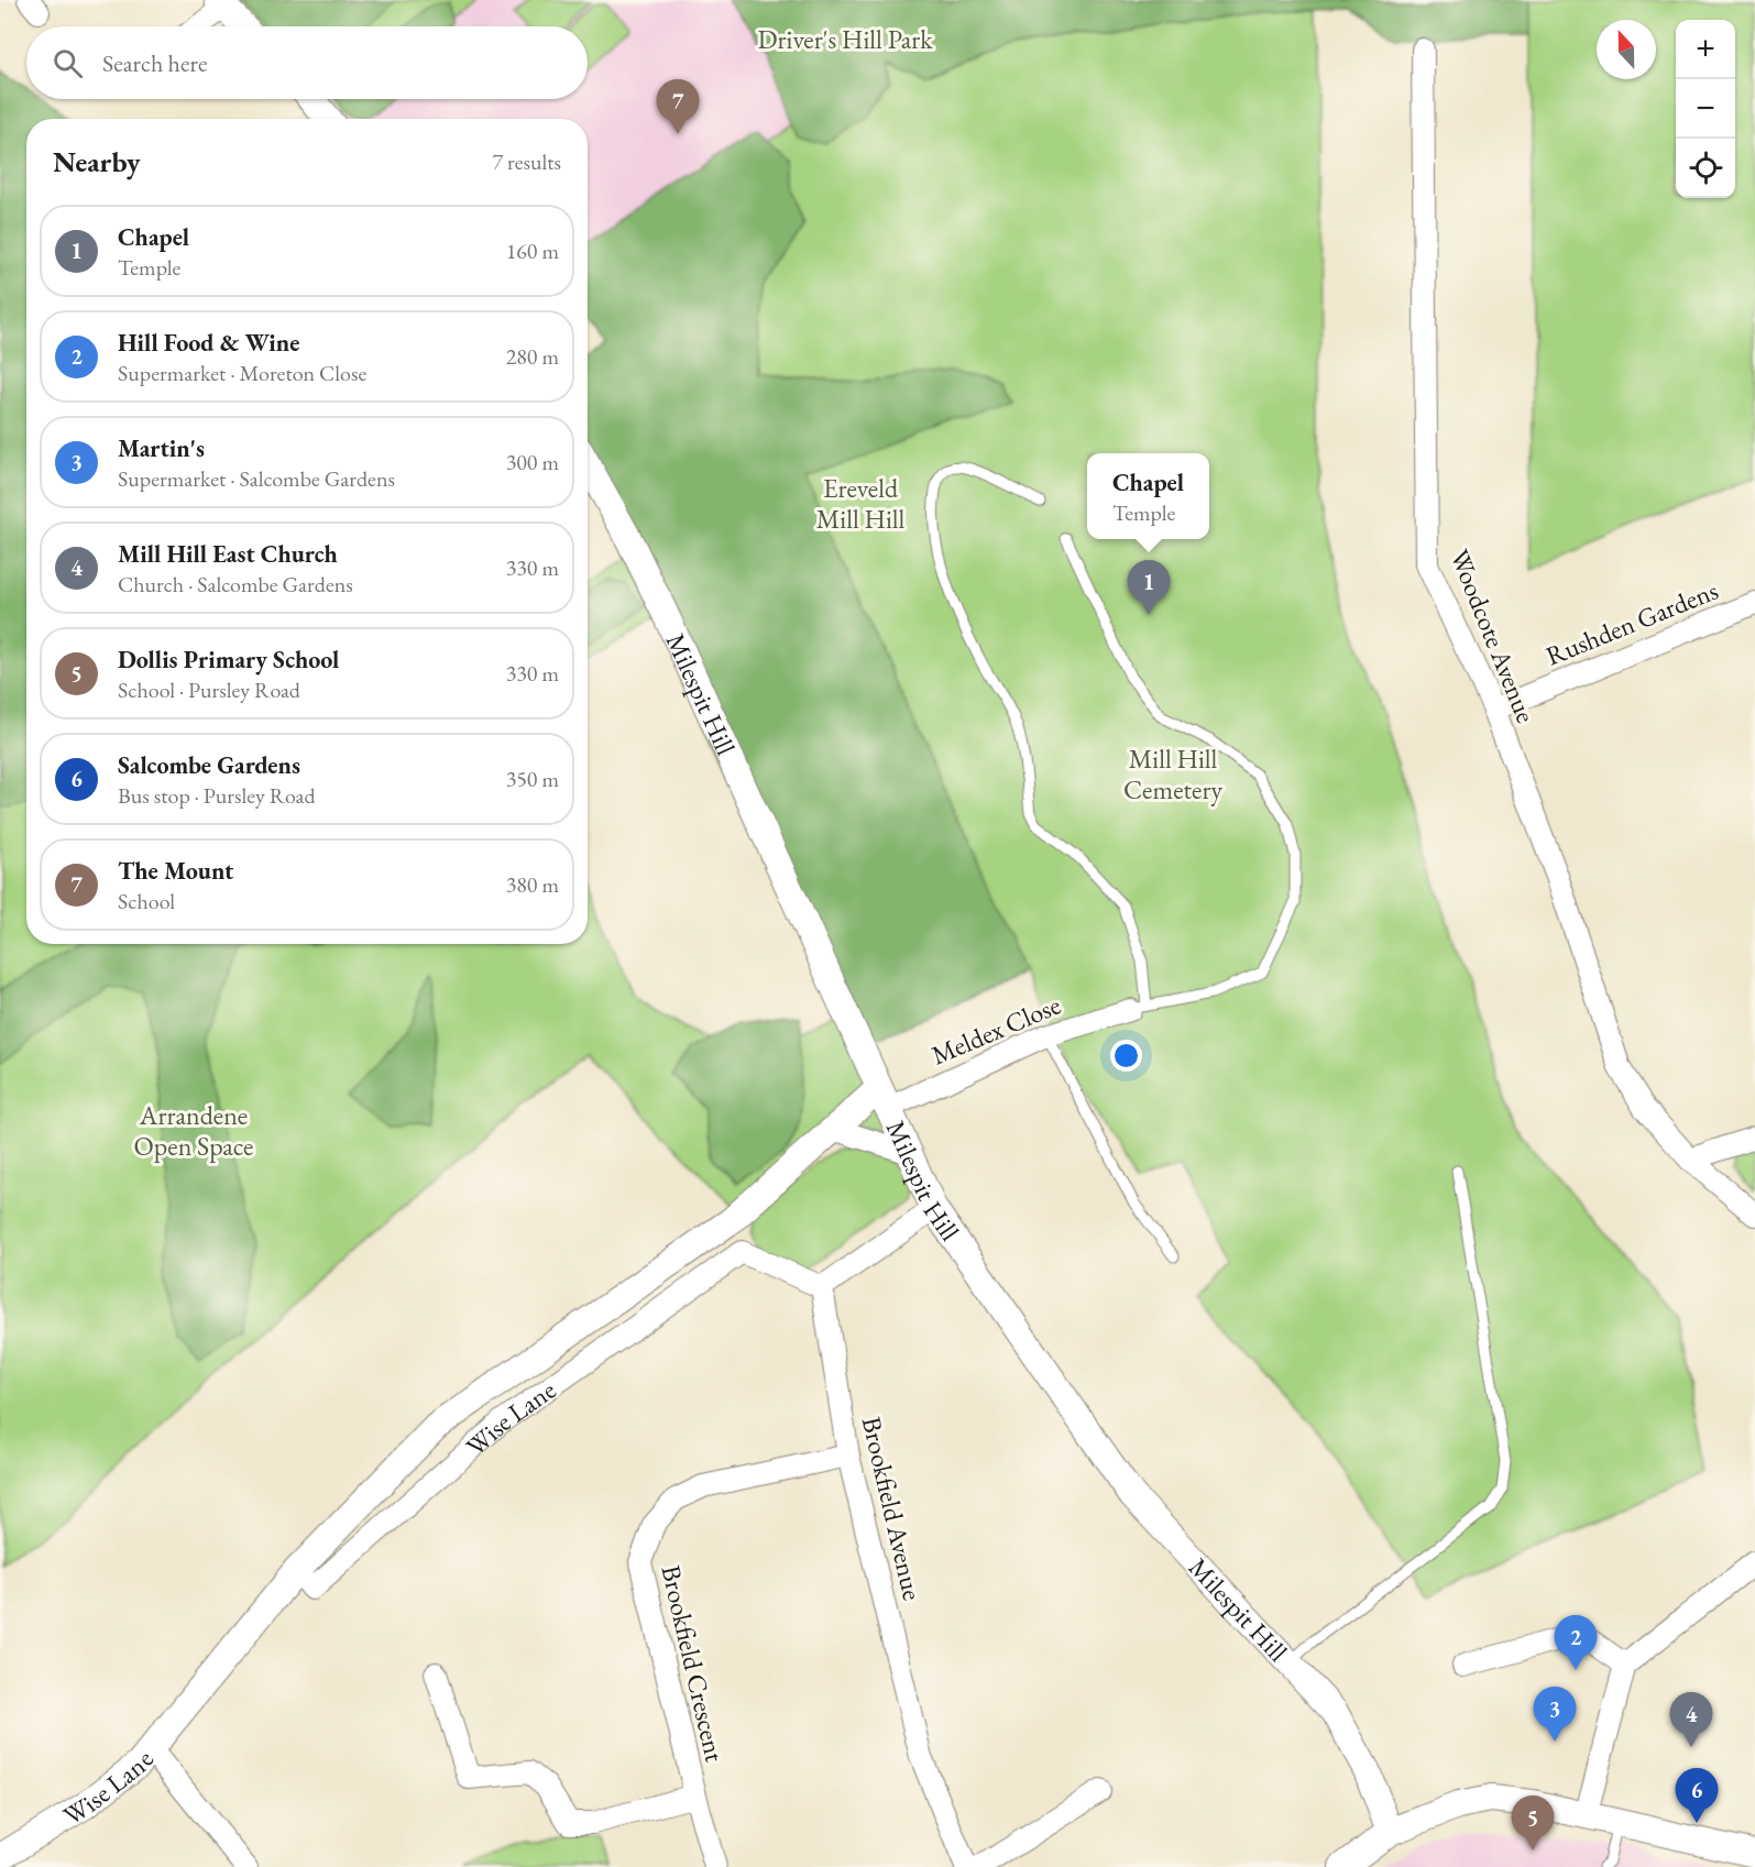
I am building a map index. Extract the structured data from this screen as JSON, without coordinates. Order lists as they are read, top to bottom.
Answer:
{
  "streets": {
    "street": [
      "Rushden Gardens",
      "Woodcote Avenue",
      "Milespit Hill",
      "Meldex Close",
      "Wise Lane",
      "Brookfield Avenue",
      "Brookfield Crescent"
    ]
  },
  "crossings": [
    ["Rushden Gardens", "Woodcote Avenue"],
    ["Milespit Hill", "Meldex Close"],
    ["Milespit Hill", "Wise Lane"],
    ["Meldex Close", "Wise Lane"],
    ["Brookfield Avenue", "Brookfield Crescent"]
  ],
  "parks": [
    "Driver's Hill Park",
    "Ereveld Mill Hill",
    "Mill Hill Cemetery",
    "Arrandene Open Space"
  ],
  "north": "top",
  "page": {
    "map_buttons": ["+", "−"],
    "search": "Search here",
    "pins": [
      "7",
      "1",
      "2",
      "3",
      "4",
      "6",
      "5"
    ],
    "heading": ["Nearby", "7 results"],
    "list": [
      {
        "mark": "1",
        "name": "Chapel",
        "note": "Temple",
        "value": "160 m"
      },
      {
        "mark": "2",
        "name": "Hill Food & Wine",
        "note": "Supermarket · Moreton Close",
        "value": "280 m"
      },
      {
        "mark": "3",
        "name": "Martin's",
        "note": "Supermarket · Salcombe Gardens",
        "value": "300 m"
      },
      {
        "mark": "4",
        "name": "Mill Hill East Church",
        "note": "Church · Salcombe Gardens",
        "value": "330 m"
      },
      {
        "mark": "5",
        "name": "Dollis Primary School",
        "note": "School · Pursley Road",
        "value": "330 m"
      },
      {
        "mark": "6",
        "name": "Salcombe Gardens",
        "note": "Bus stop · Pursley Road",
        "value": "350 m"
      },
      {
        "mark": "7",
        "name": "The Mount",
        "note": "School",
        "value": "380 m"
      }
    ],
    "popup": ["Chapel", "Temple"]
  }
}
